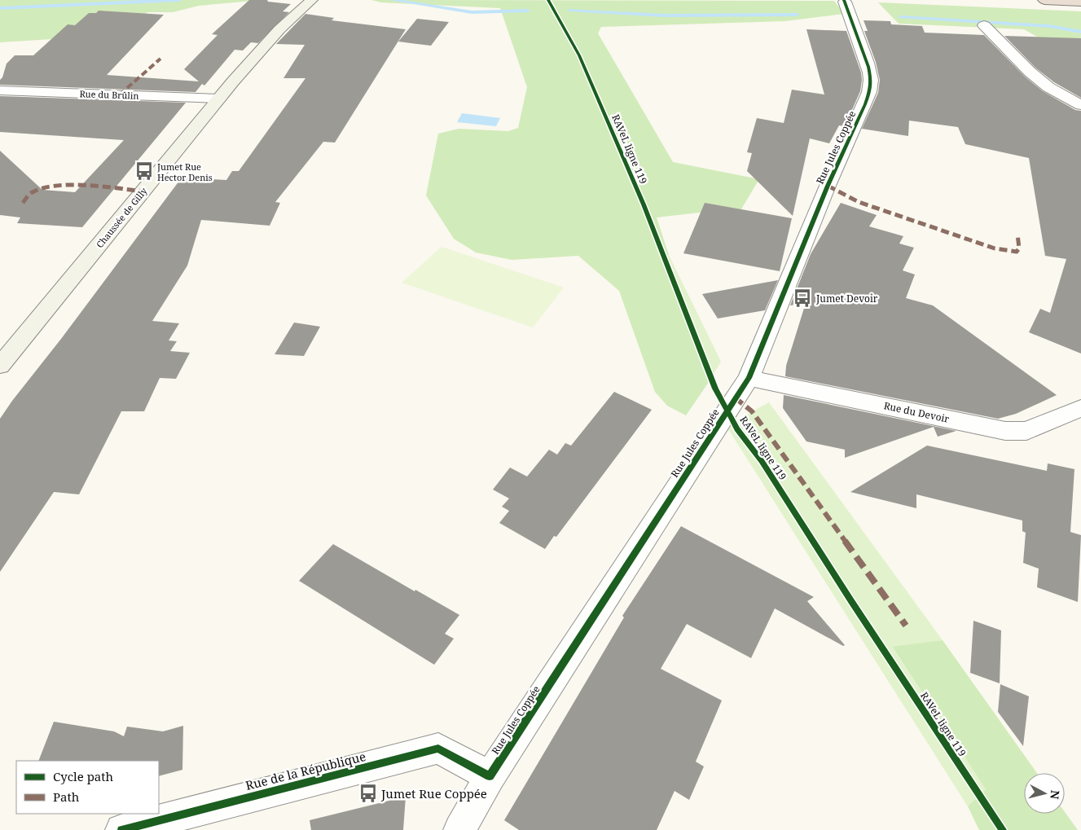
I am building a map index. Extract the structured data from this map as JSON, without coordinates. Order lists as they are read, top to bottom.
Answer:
{
  "streets": {
    "street": [
      "Rue du Brûlin",
      "Rue Jules Coppée",
      "Chaussée de Gilly",
      "Rue du Devoir",
      "Rue de la République"
    ],
    "cycle path": ["RAVeL ligne 119"]
  },
  "crossings": [
    ["Rue du Brûlin", "Chaussée de Gilly"],
    ["Rue Jules Coppée", "Rue du Devoir"],
    ["Rue Jules Coppée", "Rue de la République"]
  ],
  "places": {
    "bus stop": ["Jumet Rue Hector Denis", "Jumet Devoir", "Jumet Rue Coppée"]
  },
  "legend": ["Cycle path", "Path"],
  "north": "right"
}
